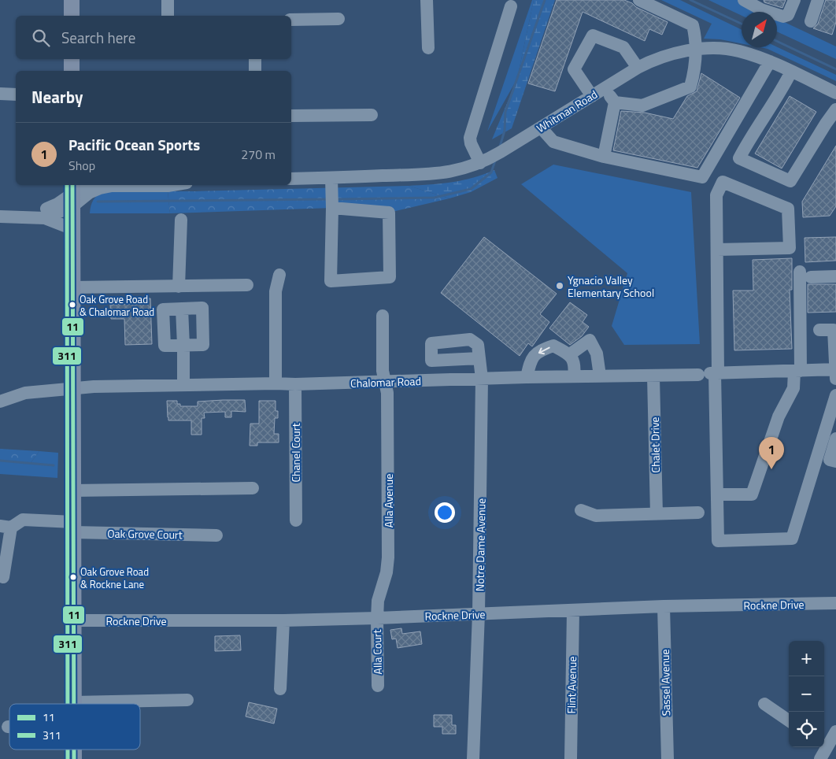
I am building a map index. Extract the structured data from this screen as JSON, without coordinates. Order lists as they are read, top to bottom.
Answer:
{
  "streets": {
    "street": [
      "Whitman Road",
      "Chalomar Road",
      "Chalet Drive",
      "Chanel Court",
      "Alla Avenue",
      "Oak Grove Court",
      "Notre Dame Avenue",
      "Rockne Drive",
      "Alla Court",
      "Sassel Avenue",
      "Flint Avenue"
    ]
  },
  "crossings": [
    ["Chalomar Road", "Chalet Drive"],
    ["Chalomar Road", "Chanel Court"],
    ["Chalomar Road", "Alla Avenue"],
    ["Chalomar Road", "Notre Dame Avenue"],
    ["Alla Avenue", "Rockne Drive"],
    ["Alla Avenue", "Alla Court"],
    ["Notre Dame Avenue", "Rockne Drive"],
    ["Rockne Drive", "Alla Court"],
    ["Rockne Drive", "Sassel Avenue"],
    ["Rockne Drive", "Flint Avenue"]
  ],
  "places": ["Ygnacio Valley Elementary School", "Oak Grove Road & Chalomar Road", "Oak Grove Road & Rockne Lane"],
  "lines": ["transit line 11", "transit line 311"],
  "legend": ["11", "311"],
  "north": "top right",
  "page": {
    "search": "Search here",
    "heading": "Nearby",
    "list": [
      {
        "mark": "1",
        "name": "Pacific Ocean Sports",
        "note": "Shop",
        "value": "270 m"
      }
    ],
    "pins": "1",
    "map_buttons": ["+", "−"]
  }
}
